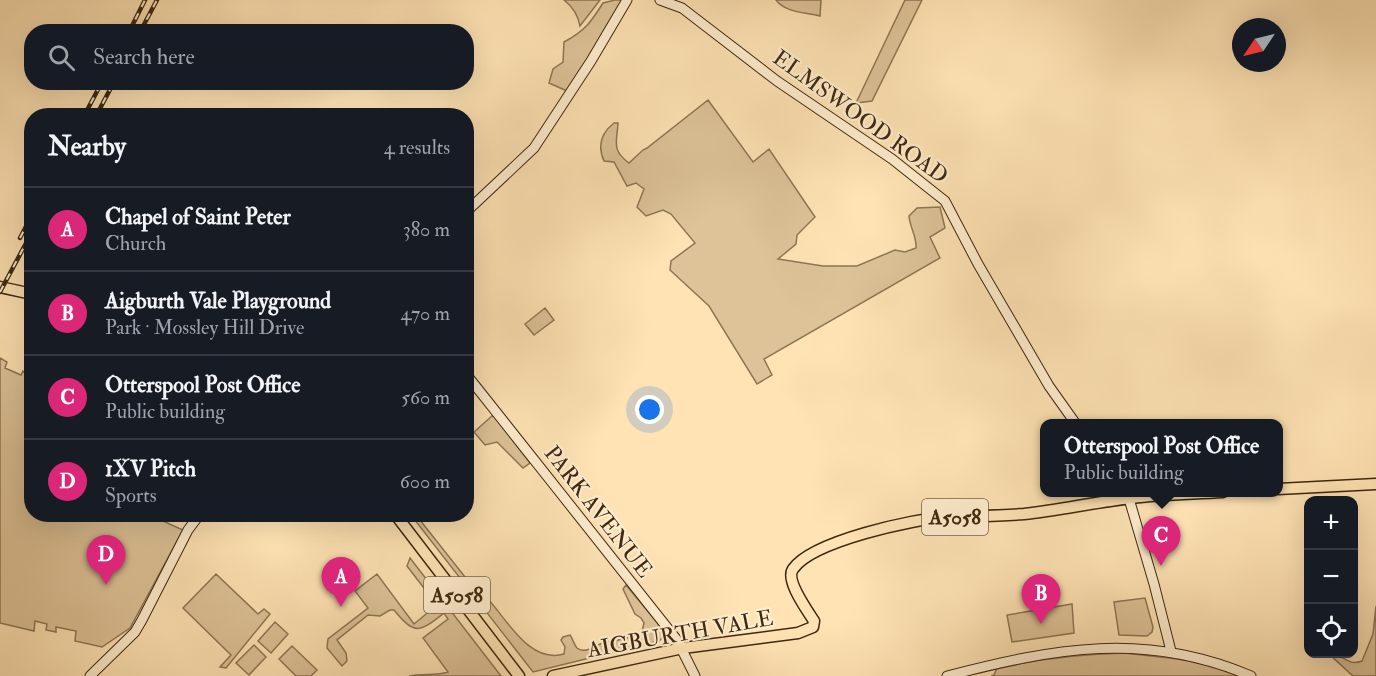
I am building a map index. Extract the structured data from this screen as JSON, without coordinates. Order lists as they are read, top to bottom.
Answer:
{
  "streets": {
    "main road": ["A5058", "AIGBURTH VALE"],
    "street": ["ELMSWOOD ROAD", "PARK AVENUE"]
  },
  "crossings": [
    ["PARK AVENUE", "AIGBURTH VALE"]
  ],
  "north": "bottom left",
  "page": {
    "search": "Search here",
    "heading": ["Nearby", "4 results"],
    "list": [
      {
        "mark": "A",
        "name": "Chapel of Saint Peter",
        "note": "Church",
        "value": "380 m"
      },
      {
        "mark": "B",
        "name": "Aigburth Vale Playground",
        "note": "Park · Mossley Hill Drive",
        "value": "470 m"
      },
      {
        "mark": "C",
        "name": "Otterspool Post Office",
        "note": "Public building",
        "value": "560 m"
      },
      {
        "mark": "D",
        "name": "1XV Pitch",
        "note": "Sports",
        "value": "600 m"
      }
    ],
    "popup": ["Otterspool Post Office", "Public building"],
    "map_buttons": ["+", "−"],
    "pins": [
      "C",
      "D",
      "A",
      "B"
    ]
  }
}
